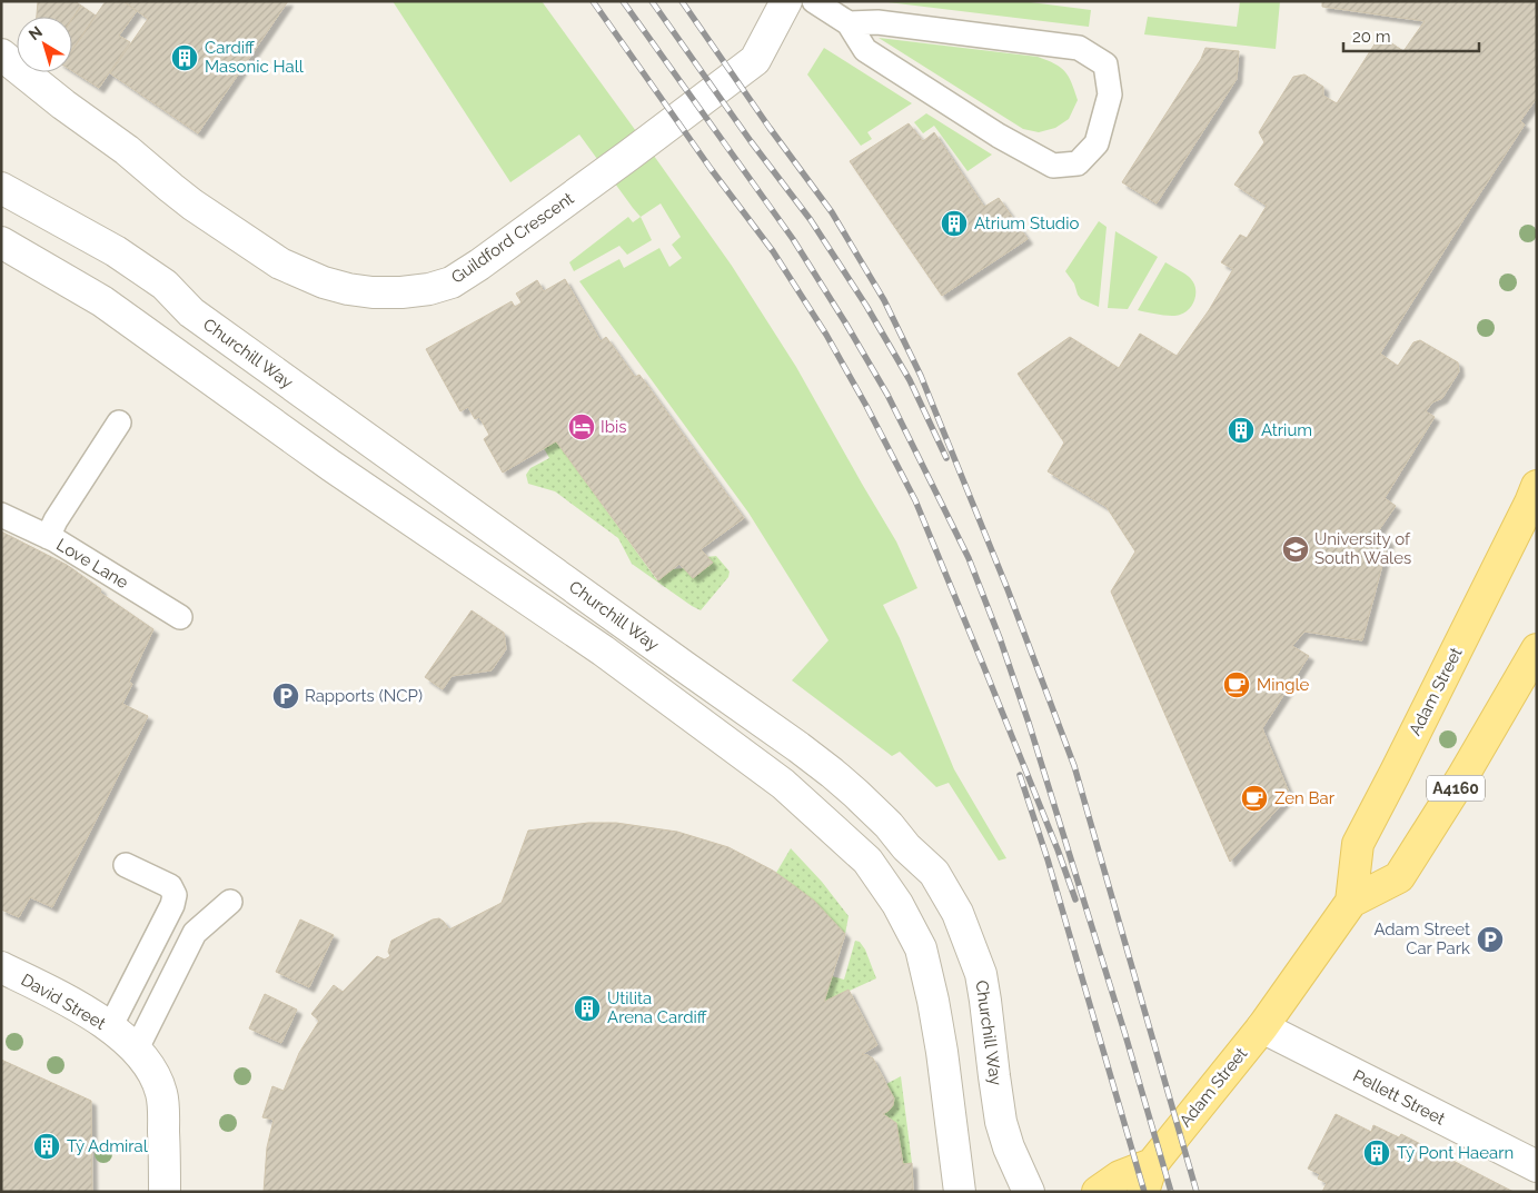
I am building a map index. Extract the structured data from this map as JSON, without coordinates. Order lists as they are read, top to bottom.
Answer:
{
  "streets": {
    "main road": ["Adam Street", "A4160"],
    "street": [
      "Guildford Crescent",
      "Churchill Way",
      "David Street",
      "Pellett Street"
    ],
    "lane": ["Love Lane"]
  },
  "crossings": [
    ["Adam Street", "Pellett Street"]
  ],
  "places": {
    "building": [
      "Cardiff Masonic Hall",
      "Atrium Studio",
      "Atrium",
      "Utilita Arena Cardiff",
      "Tŷ Admiral",
      "Tŷ Pont Haearn"
    ],
    "hotel": ["Ibis"],
    "school or university": ["University of South Wales"],
    "cafe": ["Mingle", "Zen Bar"],
    "parking": ["Rapports (NCP)", "Adam Street Car Park"]
  },
  "scale_bar": "20 m",
  "north": "top left"
}
